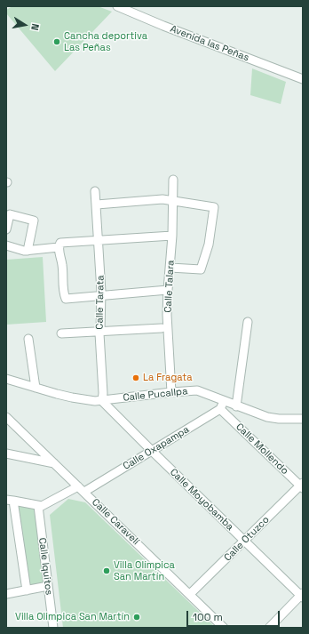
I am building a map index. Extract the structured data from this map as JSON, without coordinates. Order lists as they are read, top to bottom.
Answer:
{
  "streets": {
    "street": [
      "Avenida las Peñas",
      "Calle Talara",
      "Calle Tarata",
      "Calle Pucallpa",
      "Calle Oxapampa",
      "Calle Mollendo",
      "Calle Moyobamba",
      "Calle Caravelí",
      "Calle Otuzco",
      "Calle Iquitos"
    ]
  },
  "crossings": [
    ["Calle Talara", "Calle Pucallpa"],
    ["Calle Tarata", "Calle Pucallpa"],
    ["Calle Tarata", "Calle Moyobamba"],
    ["Calle Pucallpa", "Calle Moyobamba"],
    ["Calle Oxapampa", "Calle Mollendo"],
    ["Calle Oxapampa", "Calle Moyobamba"],
    ["Calle Oxapampa", "Calle Caravelí"],
    ["Calle Oxapampa", "Calle Iquitos"],
    ["Calle Mollendo", "Calle Otuzco"],
    ["Calle Moyobamba", "Calle Otuzco"],
    ["Calle Caravelí", "Calle Otuzco"]
  ],
  "places": [
    "Cancha deportiva Las Peñas",
    "La Fragata",
    "Villa Olímpica San Martín",
    "Villa Olimpica San Martín"
  ],
  "scale_bar": "100 m",
  "north": "right"
}
